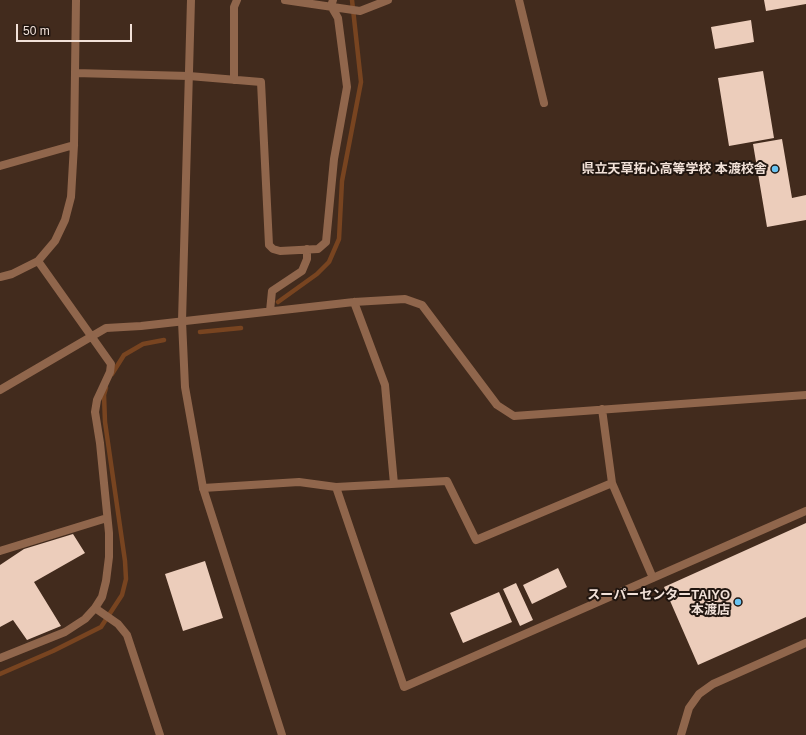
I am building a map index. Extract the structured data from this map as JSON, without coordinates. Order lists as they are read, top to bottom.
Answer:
{
  "places": ["県立天草拓心高等学校 本渡校舎", "スーパーセンターTAIYO 本渡店"],
  "scale_bar": "50 m"
}
